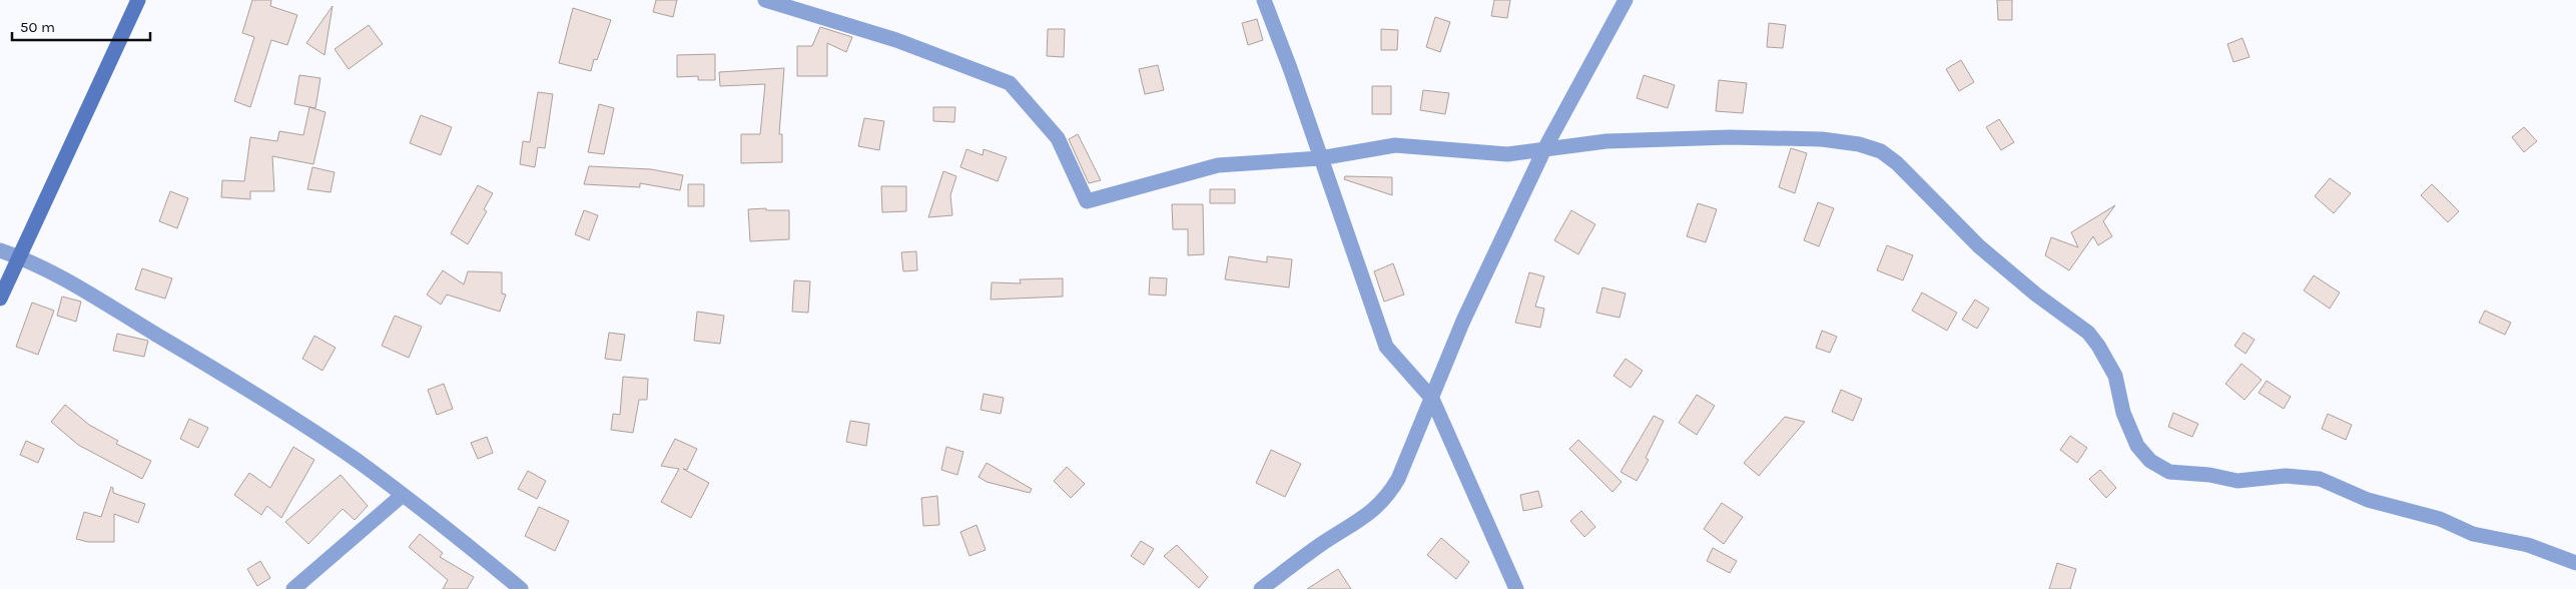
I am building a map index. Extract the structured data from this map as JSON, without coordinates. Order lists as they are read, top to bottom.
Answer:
{
  "scale_bar": "50 m"
}
